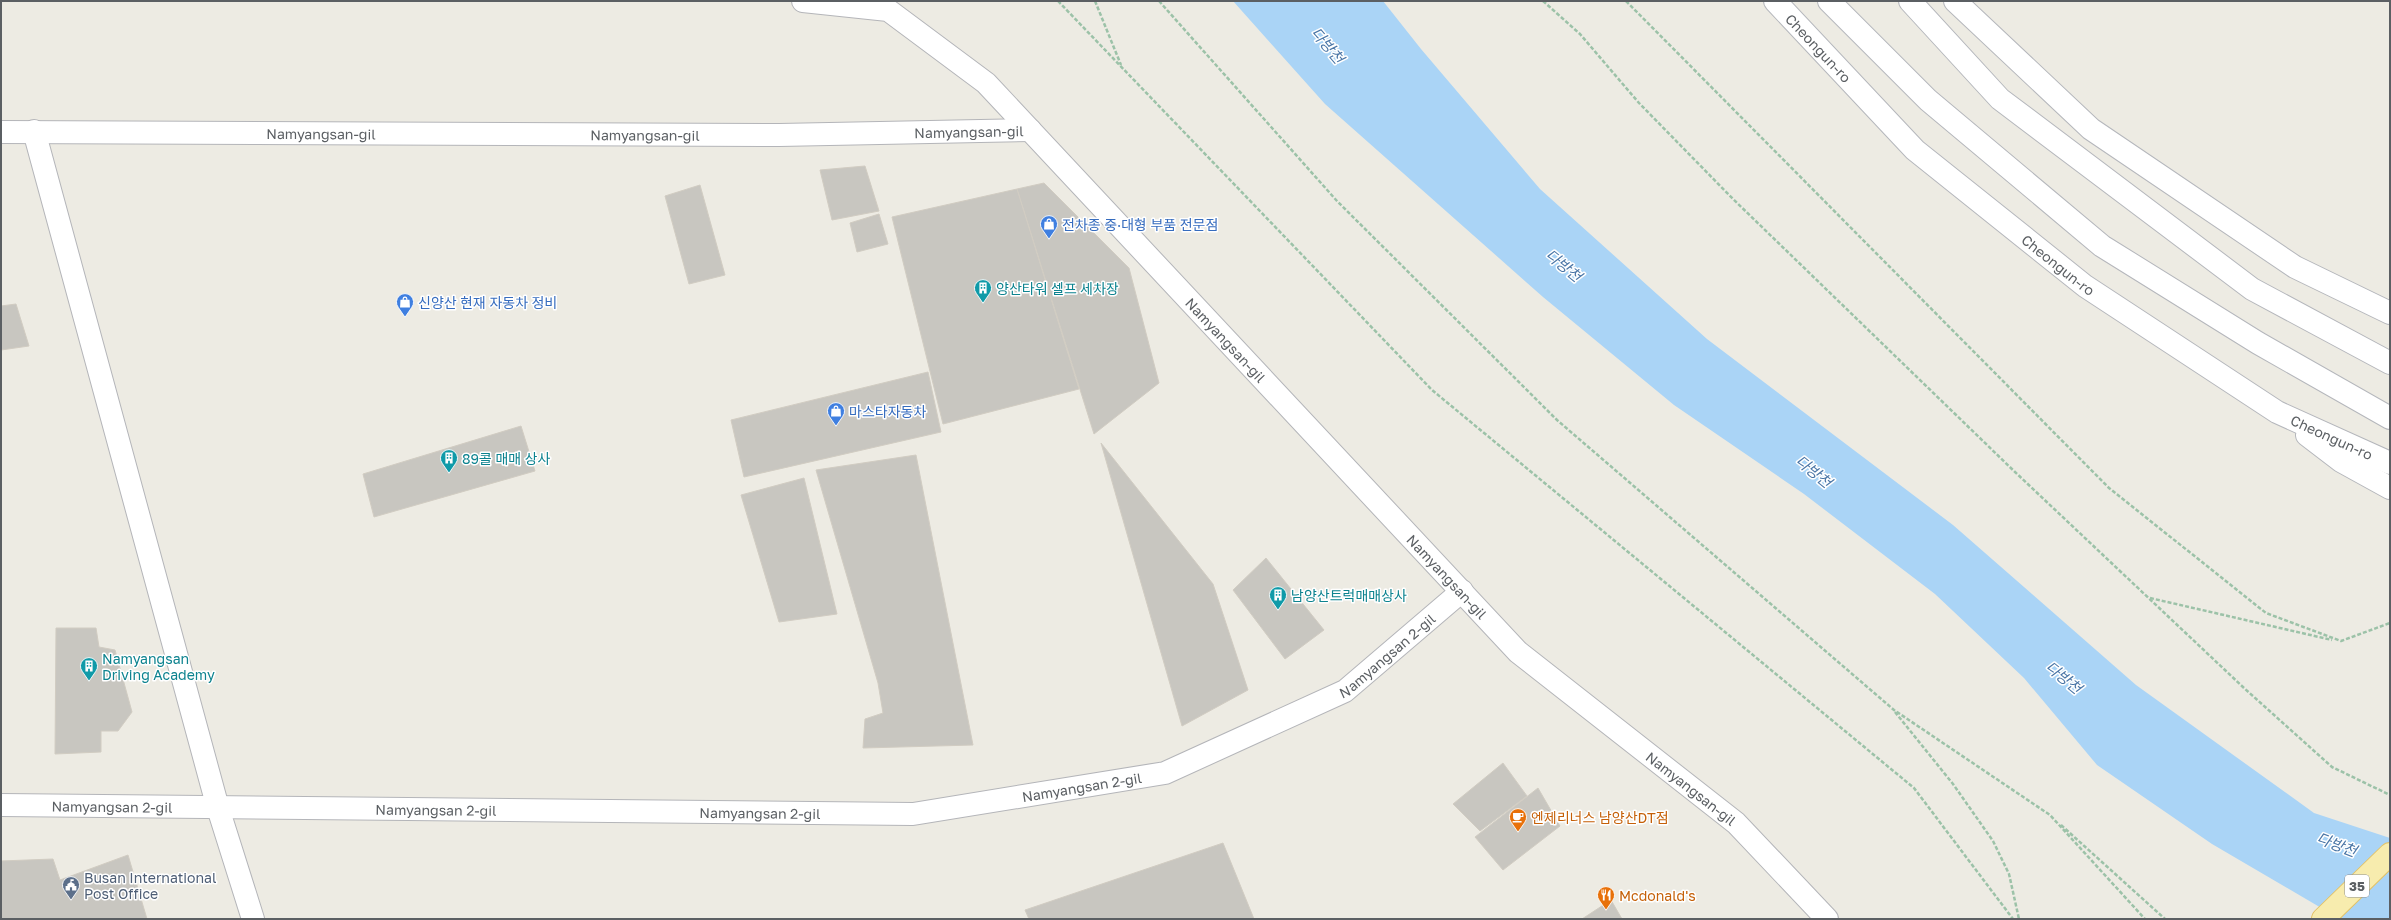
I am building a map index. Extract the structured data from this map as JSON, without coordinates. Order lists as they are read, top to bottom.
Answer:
{
  "streets": {
    "main road": ["35"],
    "street": ["Cheongun-ro", "Namyangsan-gil", "Namyangsan 2-gil"]
  },
  "crossings": [
    ["Namyangsan-gil", "Namyangsan 2-gil"]
  ],
  "water": ["다방천"],
  "places": {
    "shop": ["전차종 중·대형 부품 전문점", "신양산 현재 자동차 정비", "마스타자동차"],
    "building": [
      "양산타워 셀프 세차장",
      "89콜 매매 상사",
      "남양산트럭매매상사",
      "Namyangsan Driving Academy"
    ],
    "cafe": ["엔제리너스 남양산DT점"],
    "public building": ["Busan International Post Office"],
    "restaurant": ["Mcdonald's"]
  }
}
